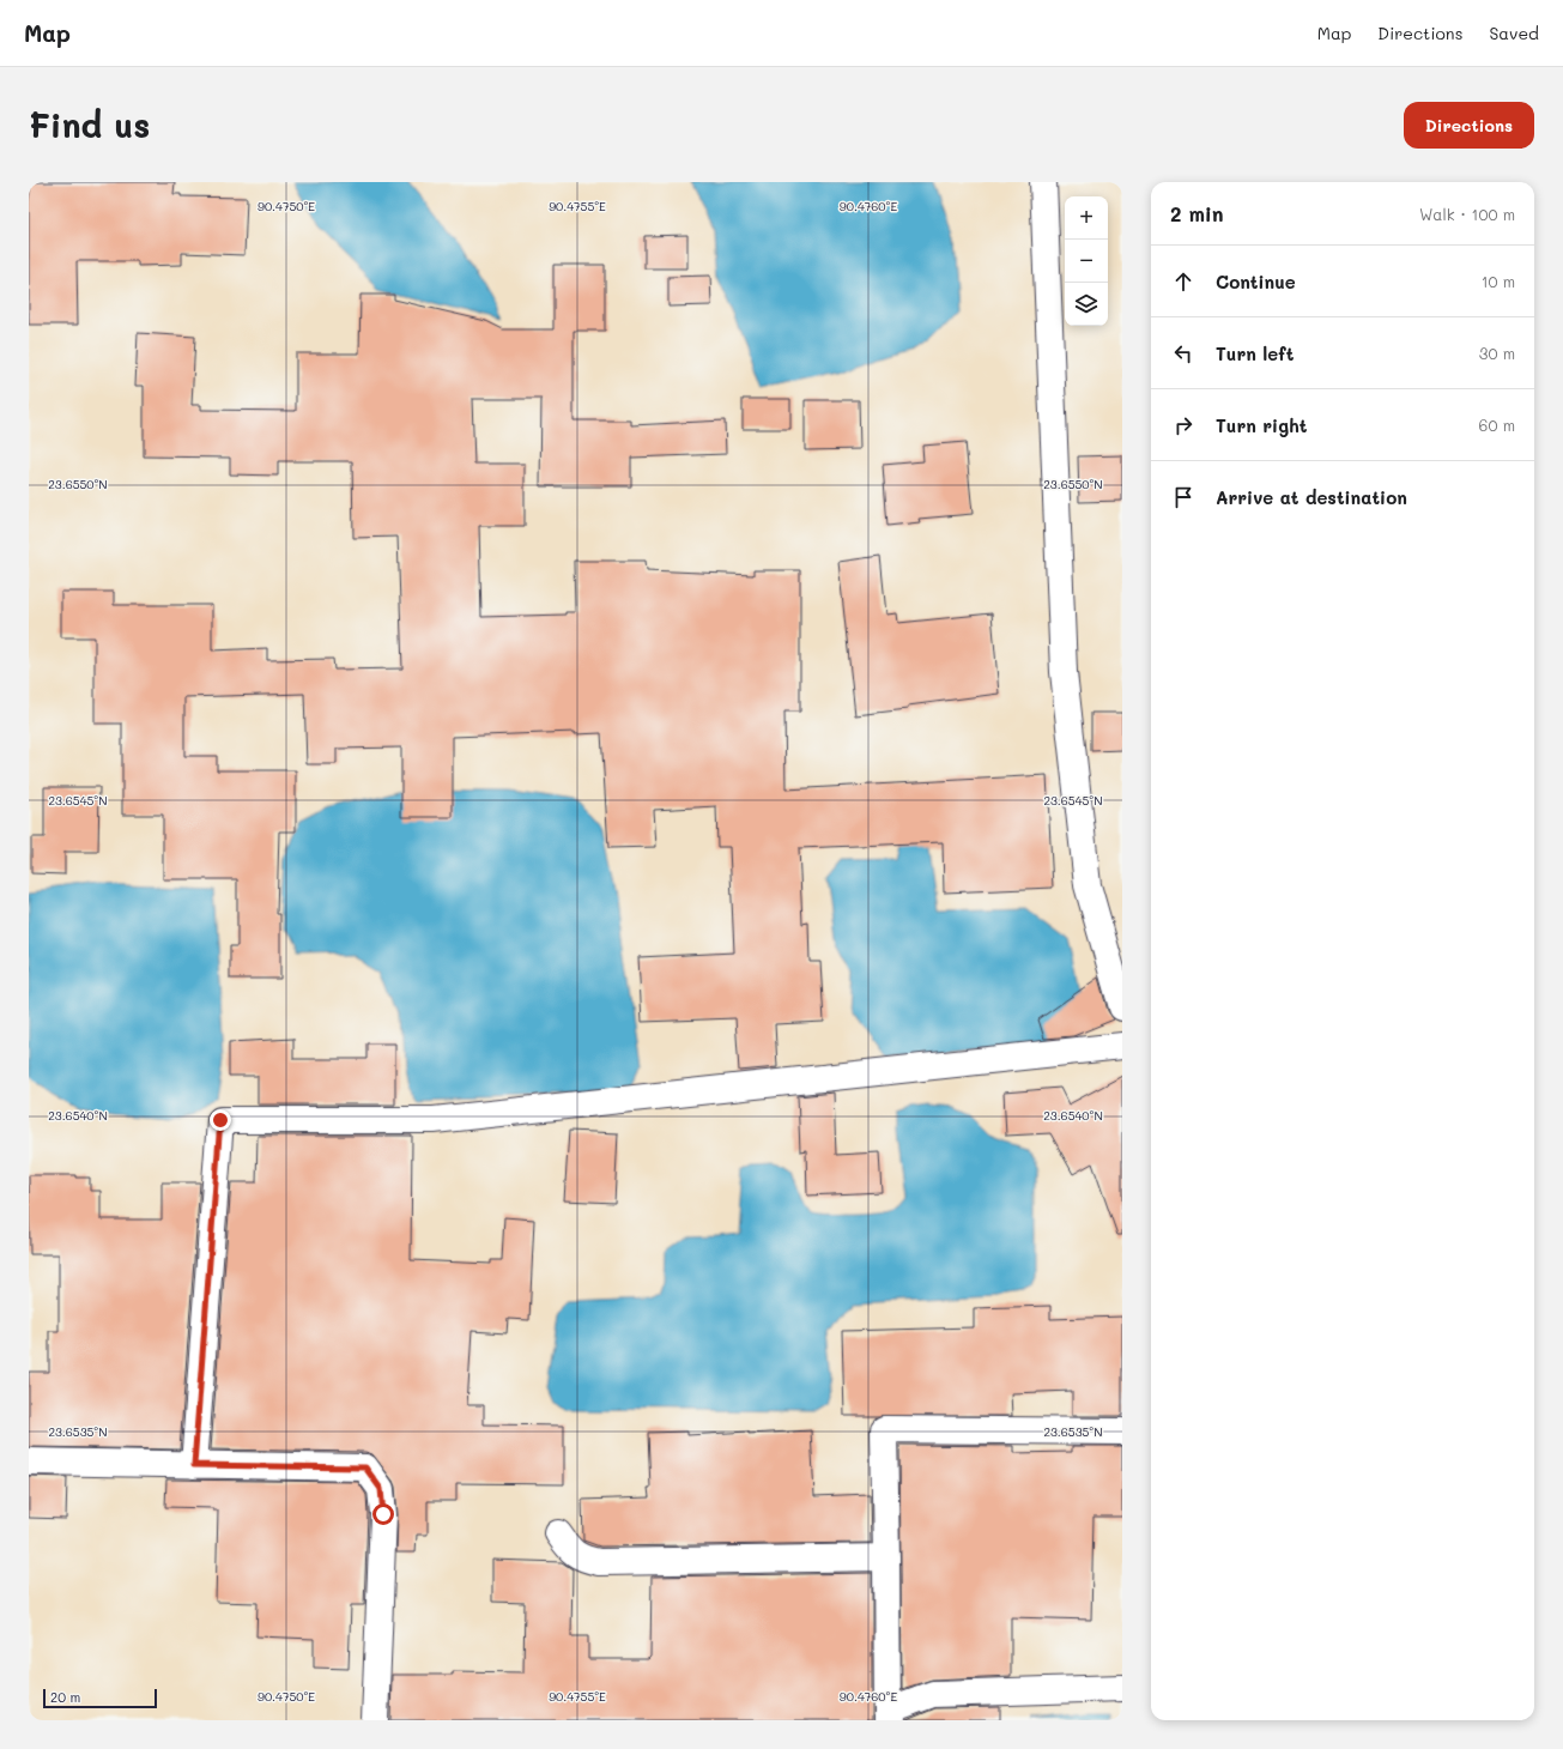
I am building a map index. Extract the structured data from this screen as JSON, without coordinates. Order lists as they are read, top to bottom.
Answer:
{
  "scale_bar": "20 m",
  "page": {
    "header": "Map",
    "nav": ["Map", "Directions", "Saved"],
    "buttons": "Directions",
    "title": "Find us",
    "heading": ["2 min", "Walk · 100 m"],
    "map_buttons": ["+", "−"],
    "list": [
      ["Continue", "10 m"],
      ["Turn left", "30 m"],
      ["Turn right", "60 m"],
      "Arrive at destination"
    ],
    "scale": "20 m"
  },
  "coordinates": [
    "90.4750°E",
    "90.4755°E",
    "90.4760°E",
    "23.6550°N",
    "23.6545°N",
    "23.6540°N",
    "23.6535°N"
  ]
}
